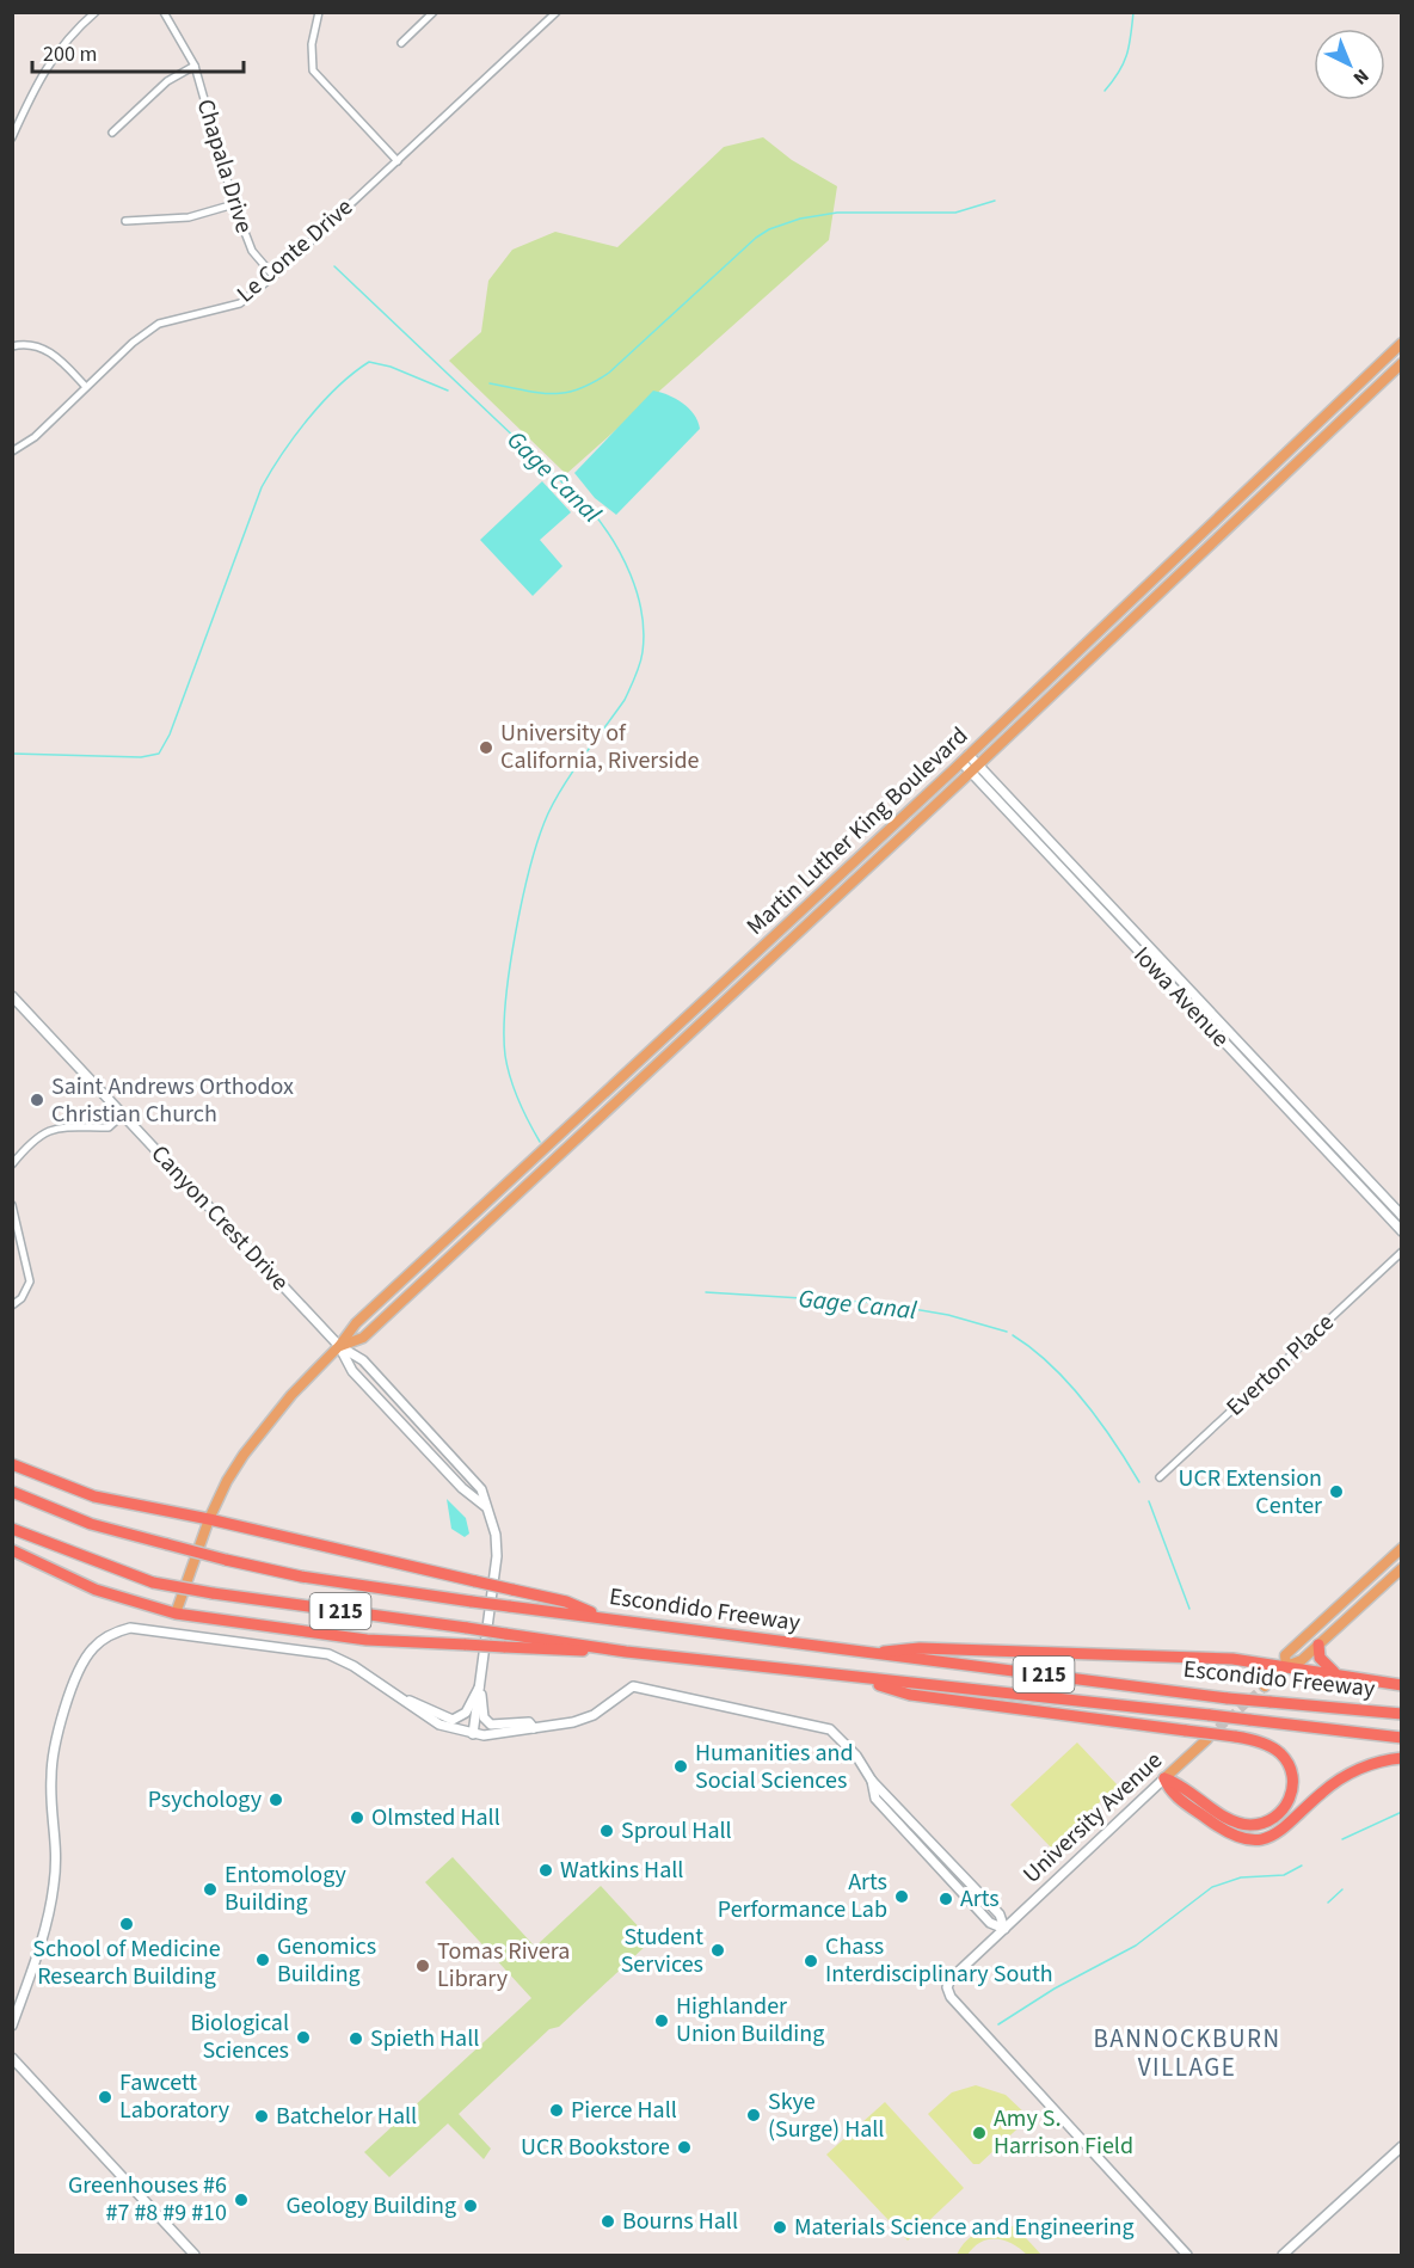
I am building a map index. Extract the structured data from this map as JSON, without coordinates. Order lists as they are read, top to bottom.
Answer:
{
  "streets": {
    "highway": ["Escondido Freeway", "I 215"],
    "main road": ["Martin Luther King Boulevard", "University Avenue"],
    "street": [
      "Chapala Drive",
      "Le Conte Drive",
      "Iowa Avenue",
      "Canyon Crest Drive",
      "Everton Place"
    ]
  },
  "crossings": [
    ["Chapala Drive", "Le Conte Drive"],
    ["Martin Luther King Boulevard", "Iowa Avenue"],
    ["Martin Luther King Boulevard", "Canyon Crest Drive"]
  ],
  "districts": ["BANNOCKBURN VILLAGE"],
  "water": ["Gage Canal"],
  "places": [
    "University of California, Riverside",
    "Saint Andrews Orthodox Christian Church",
    "UCR Extension Center",
    "Humanities and Social Sciences",
    "Psychology",
    "Olmsted Hall",
    "Sproul Hall",
    "Watkins Hall",
    "Entomology Building",
    "Arts Performance Lab",
    "Arts",
    "School of Medicine Research Building",
    "Student Services",
    "Genomics Building",
    "Chass Interdisciplinary South",
    "Tomas Rivera Library",
    "Highlander Union Building",
    "Biological Sciences",
    "Spieth Hall",
    "Fawcett Laboratory",
    "Pierce Hall",
    "Skye (Surge) Hall",
    "Batchelor Hall",
    "Amy S. Harrison Field",
    "UCR Bookstore",
    "Greenhouses #6 #7 #8 #9 #10",
    "Geology Building",
    "Bourns Hall",
    "Materials Science and Engineering"
  ],
  "scale_bar": "200 m",
  "north": "bottom right"
}
